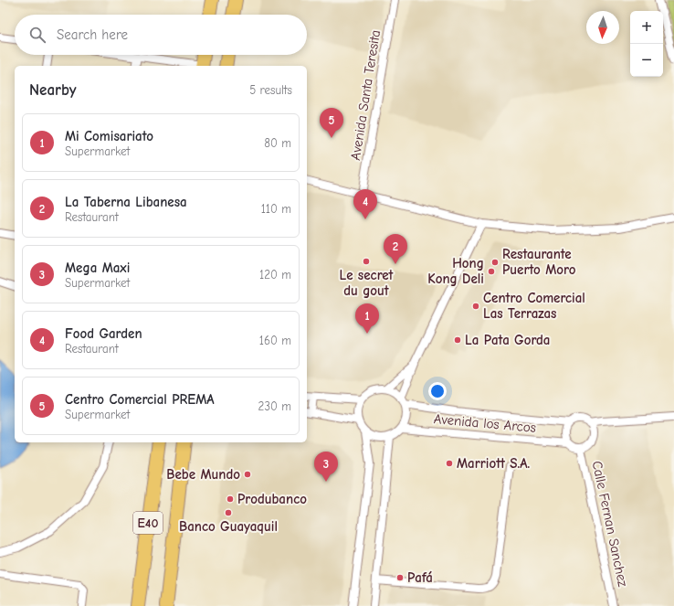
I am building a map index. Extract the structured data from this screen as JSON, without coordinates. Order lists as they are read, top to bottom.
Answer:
{
  "streets": {
    "highway": ["E40"],
    "street": ["Avenida Santa Teresita", "Avenida los Arcos", "Calle Fernan Sanchez"]
  },
  "crossings": [
    ["Avenida los Arcos", "Calle Fernan Sanchez"]
  ],
  "places": [
    "Le secret du gout",
    "Restaurante Puerto Moro",
    "Hong Kong Deli",
    "Centro Comercial Las Terrazas",
    "La Pata Gorda",
    "Marriott S.A.",
    "Bebe Mundo",
    "Produbanco",
    "Banco Guayaquil",
    "Pafá"
  ],
  "north": "bottom",
  "page": {
    "map_buttons": ["+", "−"],
    "search": "Search here",
    "heading": ["Nearby", "5 results"],
    "pins": [
      "5",
      "4",
      "2",
      "1",
      "3"
    ],
    "list": [
      {
        "mark": "1",
        "name": "Mi Comisariato",
        "note": "Supermarket",
        "value": "80 m"
      },
      {
        "mark": "2",
        "name": "La Taberna Libanesa",
        "note": "Restaurant",
        "value": "110 m"
      },
      {
        "mark": "3",
        "name": "Mega Maxi",
        "note": "Supermarket",
        "value": "120 m"
      },
      {
        "mark": "4",
        "name": "Food Garden",
        "note": "Restaurant",
        "value": "160 m"
      },
      {
        "mark": "5",
        "name": "Centro Comercial PREMA",
        "note": "Supermarket",
        "value": "230 m"
      }
    ]
  }
}
